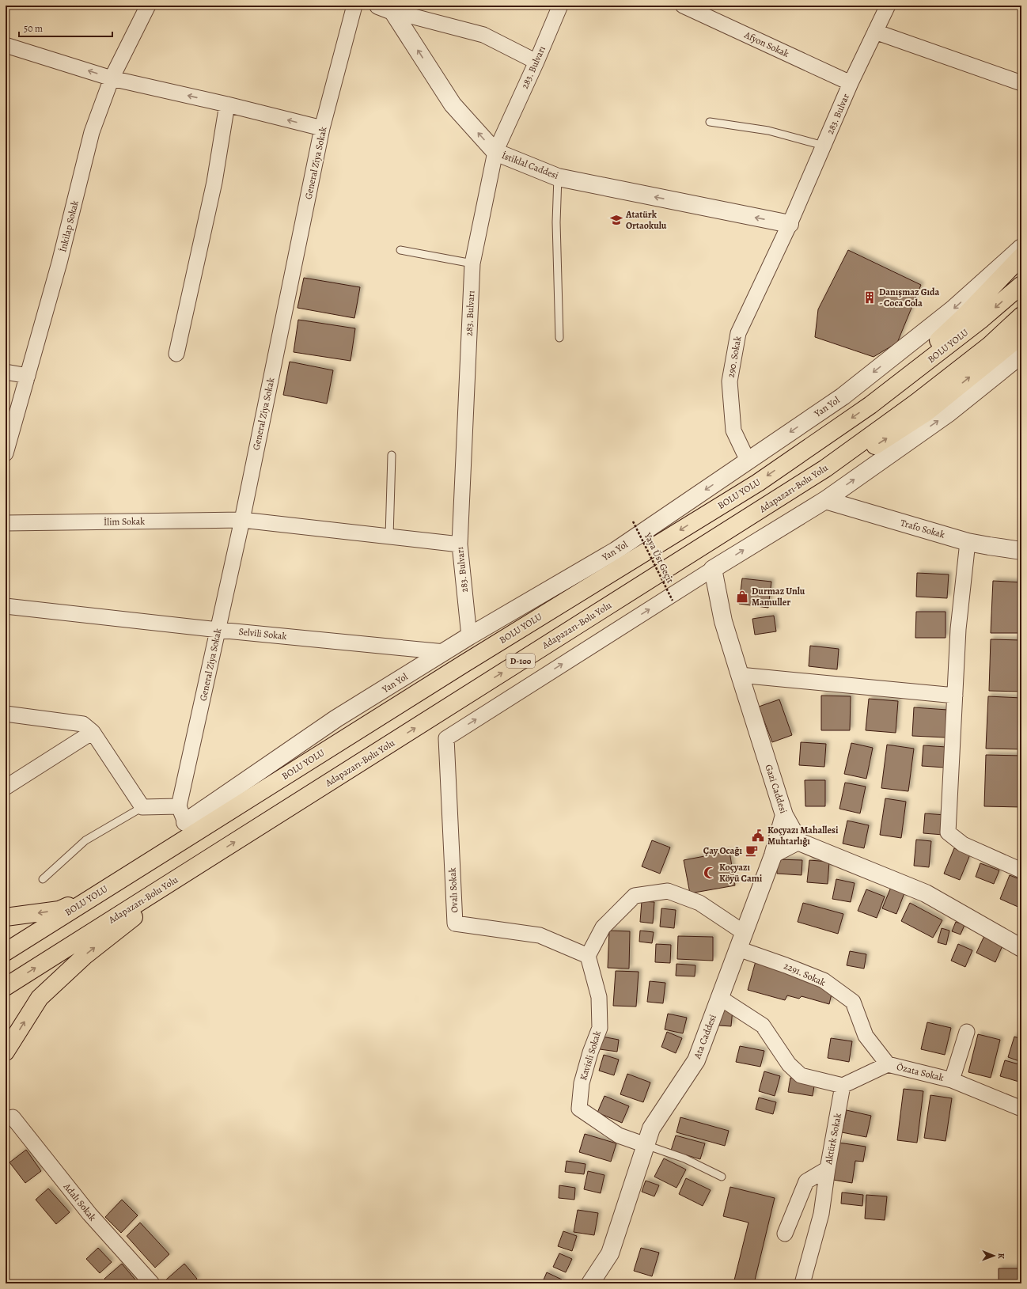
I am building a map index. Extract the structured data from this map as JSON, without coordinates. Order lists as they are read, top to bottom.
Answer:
{
  "streets": {
    "highway": ["BOLU YOLU", "Adapazarı-Bolu Yolu", "D-100"],
    "street": [
      "Afyon Sokak",
      "283. Bulvarı",
      "283. Bulvar",
      "General Ziya Sokak",
      "İstiklal Caddesi",
      "İnkilap Sokak",
      "290. Sokak",
      "Yan Yol",
      "İlim Sokak",
      "Trafo Sokak",
      "Selvili Sokak",
      "Gazi Caddesi",
      "Ovalı Sokak",
      "2291. Sokak",
      "Ata Caddesi",
      "Kavisli Sokak",
      "Özata Sokak",
      "Aktürk Sokak",
      "Adalı Sokak"
    ],
    "path": ["Yaya Üst Geçit"]
  },
  "crossings": [
    ["Afyon Sokak", "283. Bulvar"],
    ["283. Bulvarı", "İstiklal Caddesi"],
    ["283. Bulvarı", "Yan Yol"],
    ["283. Bulvarı", "İlim Sokak"],
    ["283. Bulvar", "İstiklal Caddesi"],
    ["283. Bulvar", "290. Sokak"],
    ["General Ziya Sokak", "Yan Yol"],
    ["General Ziya Sokak", "İlim Sokak"],
    ["General Ziya Sokak", "Selvili Sokak"],
    ["İstiklal Caddesi", "290. Sokak"],
    ["290. Sokak", "Yan Yol"],
    ["Yan Yol", "Selvili Sokak"],
    ["Gazi Caddesi", "Ovalı Sokak"],
    ["Gazi Caddesi", "Ata Caddesi"],
    ["Ovalı Sokak", "Kavisli Sokak"],
    ["2291. Sokak", "Ata Caddesi"],
    ["2291. Sokak", "Özata Sokak"],
    ["Ata Caddesi", "Kavisli Sokak"],
    ["Özata Sokak", "Aktürk Sokak"]
  ],
  "places": {
    "school or university": ["Atatürk Ortaokulu"],
    "building": ["Danışmaz Gıda - Coca Cola"],
    "shop": ["Durmaz Unlu Mamuller"],
    "public building": ["Koçyazı Mahallesi Muhtarlığı"],
    "cafe": ["Çay Ocağı"],
    "mosque": ["Koçyazı Köyü Cami"]
  },
  "scale_bar": "50 m",
  "north": "right"
}
